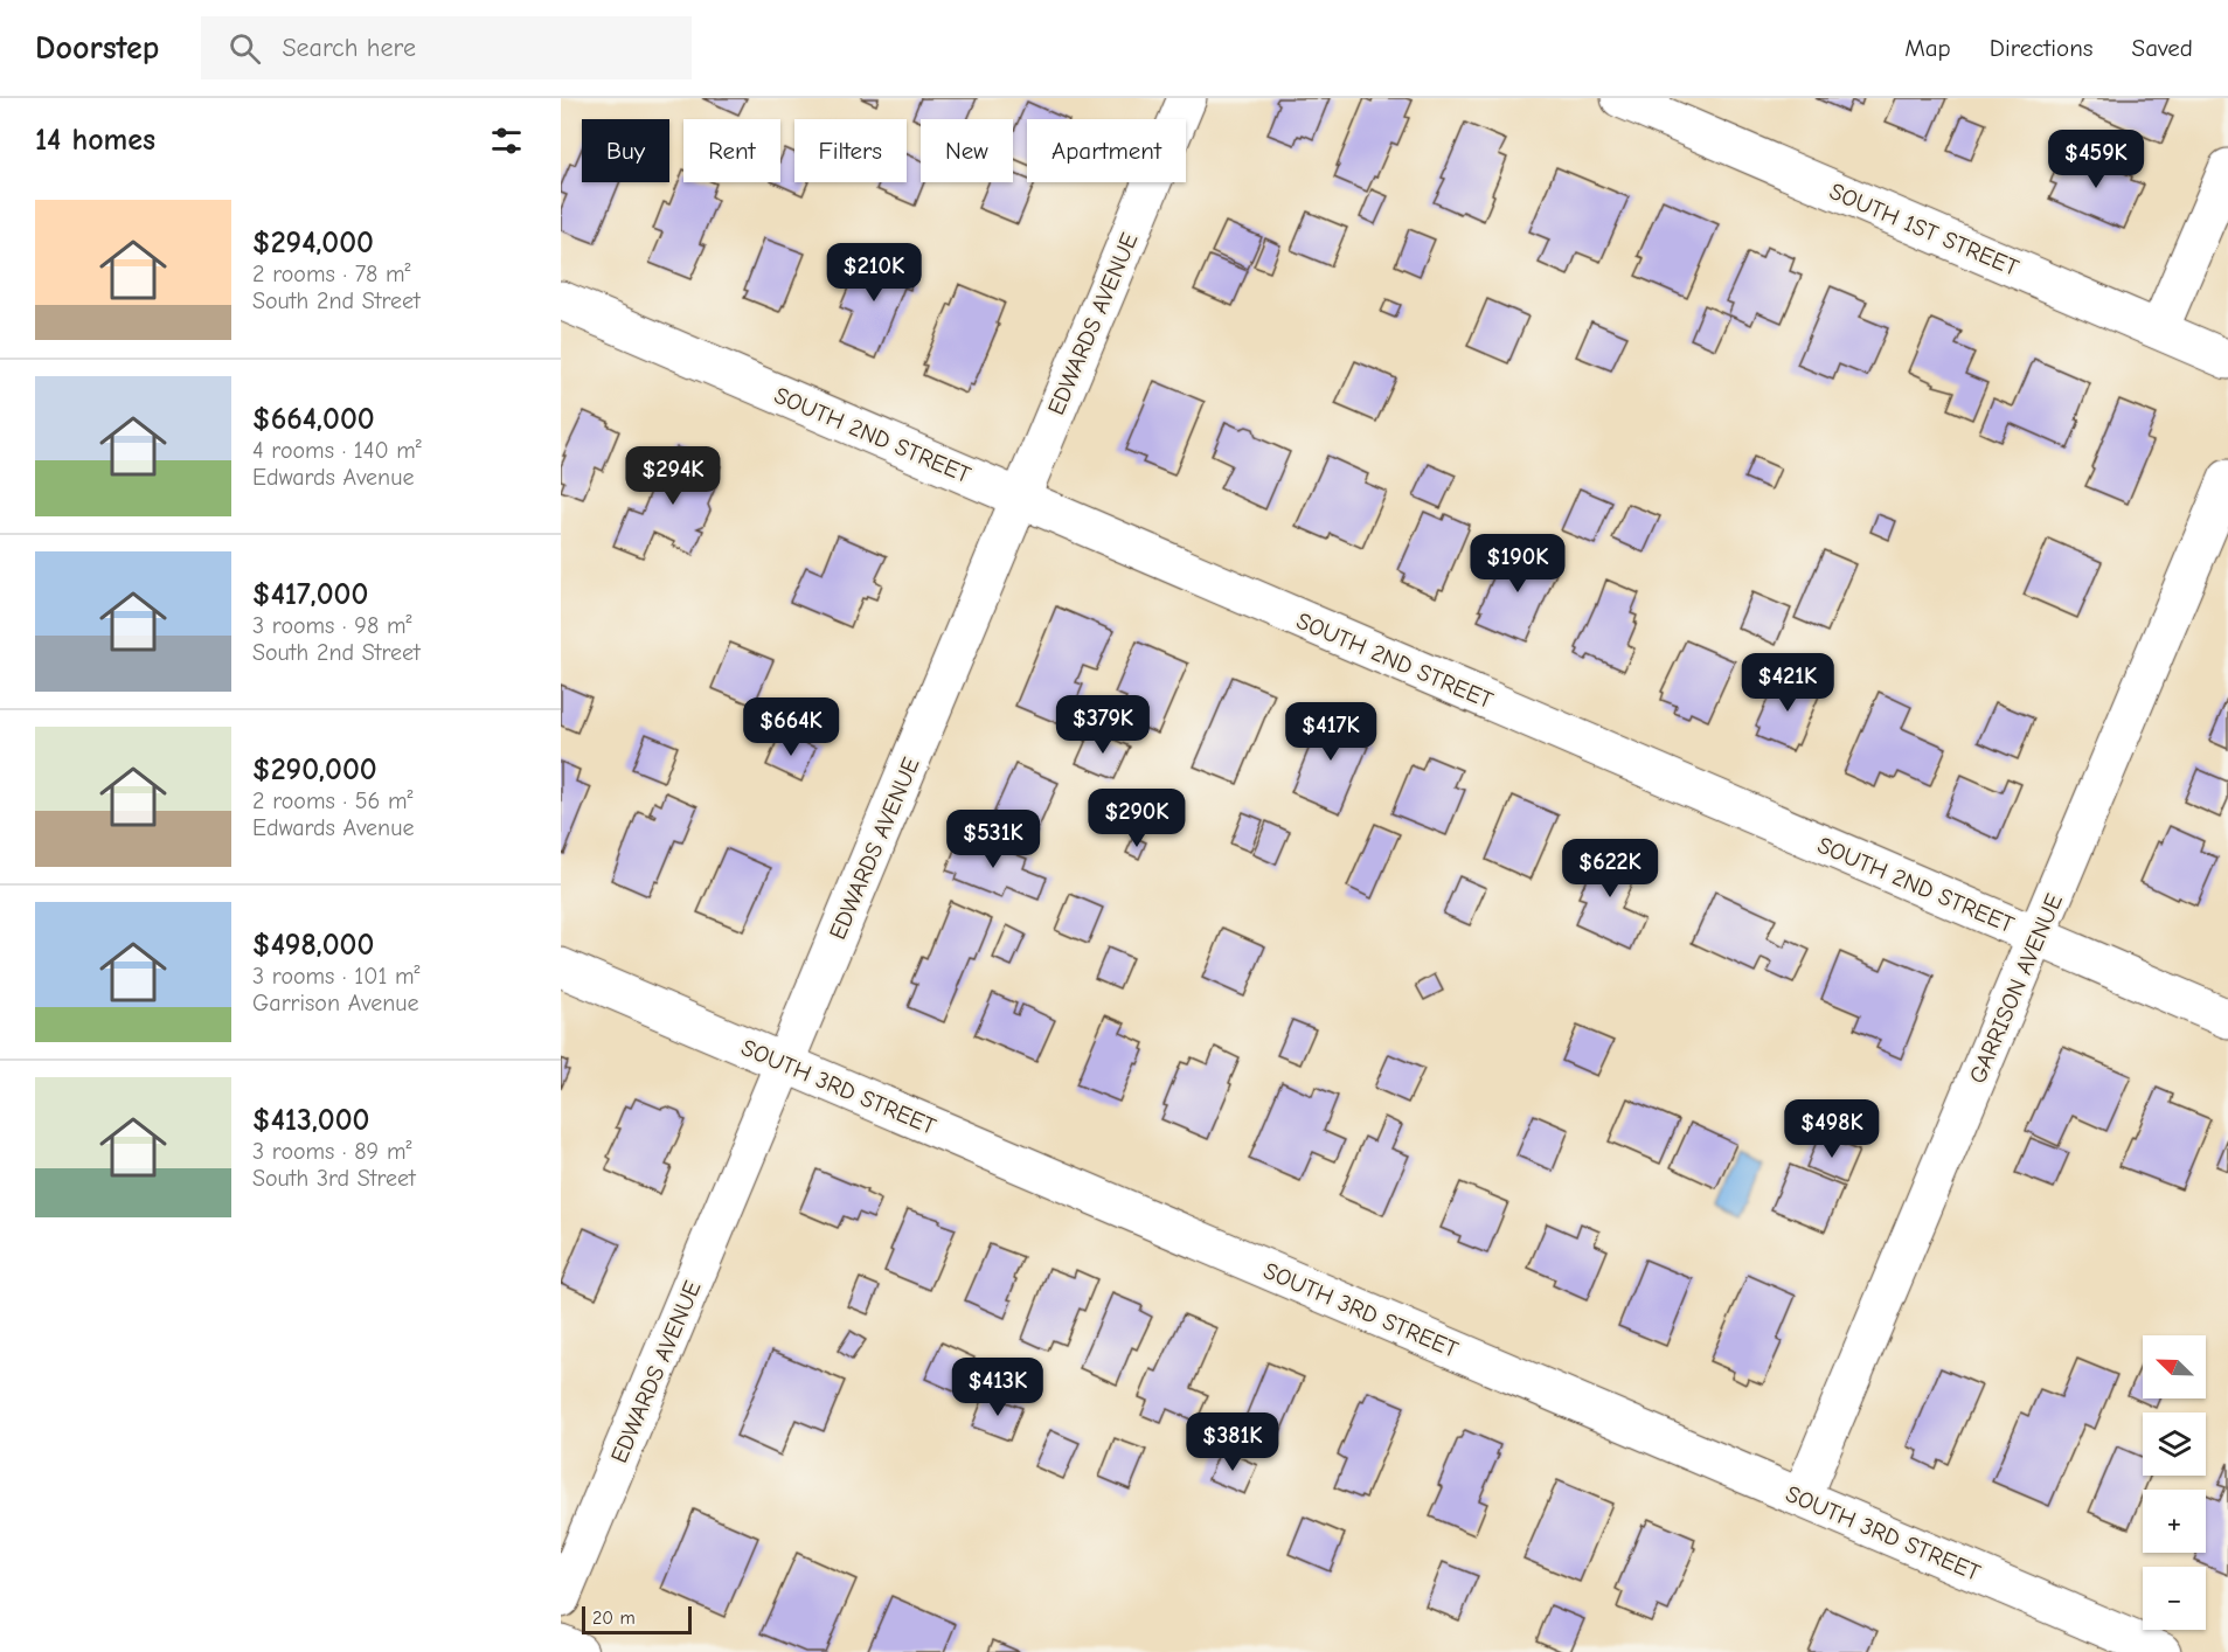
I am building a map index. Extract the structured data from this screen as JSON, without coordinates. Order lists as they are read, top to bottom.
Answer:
{
  "streets": {
    "street": [
      "SOUTH 1ST STREET",
      "EDWARDS AVENUE",
      "SOUTH 2ND STREET",
      "GARRISON AVENUE",
      "SOUTH 3RD STREET"
    ]
  },
  "crossings": [
    ["EDWARDS AVENUE", "SOUTH 2ND STREET"],
    ["EDWARDS AVENUE", "SOUTH 3RD STREET"],
    ["SOUTH 2ND STREET", "GARRISON AVENUE"],
    ["GARRISON AVENUE", "SOUTH 3RD STREET"]
  ],
  "scale_bar": "20 m",
  "north": "top left",
  "page": {
    "header": "Doorstep",
    "search": "Search here",
    "nav": ["Map", "Directions", "Saved"],
    "heading": "14 homes",
    "chip": [
      "Buy",
      "Rent",
      "Filters",
      "New",
      "Apartment"
    ],
    "price": [
      "$459K",
      "$210K",
      "$294K",
      "$190K",
      "$421K",
      "$379K",
      "$664K",
      "$417K",
      "$290K",
      "$531K",
      "$622K",
      "$498K",
      "$413K",
      "$381K"
    ],
    "list": [
      {
        "name": "$294,000",
        "note": "2 rooms · 78 m² · South 2nd Street"
      },
      {
        "name": "$664,000",
        "note": "4 rooms · 140 m² · Edwards Avenue"
      },
      {
        "name": "$417,000",
        "note": "3 rooms · 98 m² · South 2nd Street"
      },
      {
        "name": "$290,000",
        "note": "2 rooms · 56 m² · Edwards Avenue"
      },
      {
        "name": "$498,000",
        "note": "3 rooms · 101 m² · Garrison Avenue"
      },
      {
        "name": "$413,000",
        "note": "3 rooms · 89 m² · South 3rd Street"
      }
    ],
    "map_buttons": ["+", "−"],
    "scale": "20 m"
  }
}
